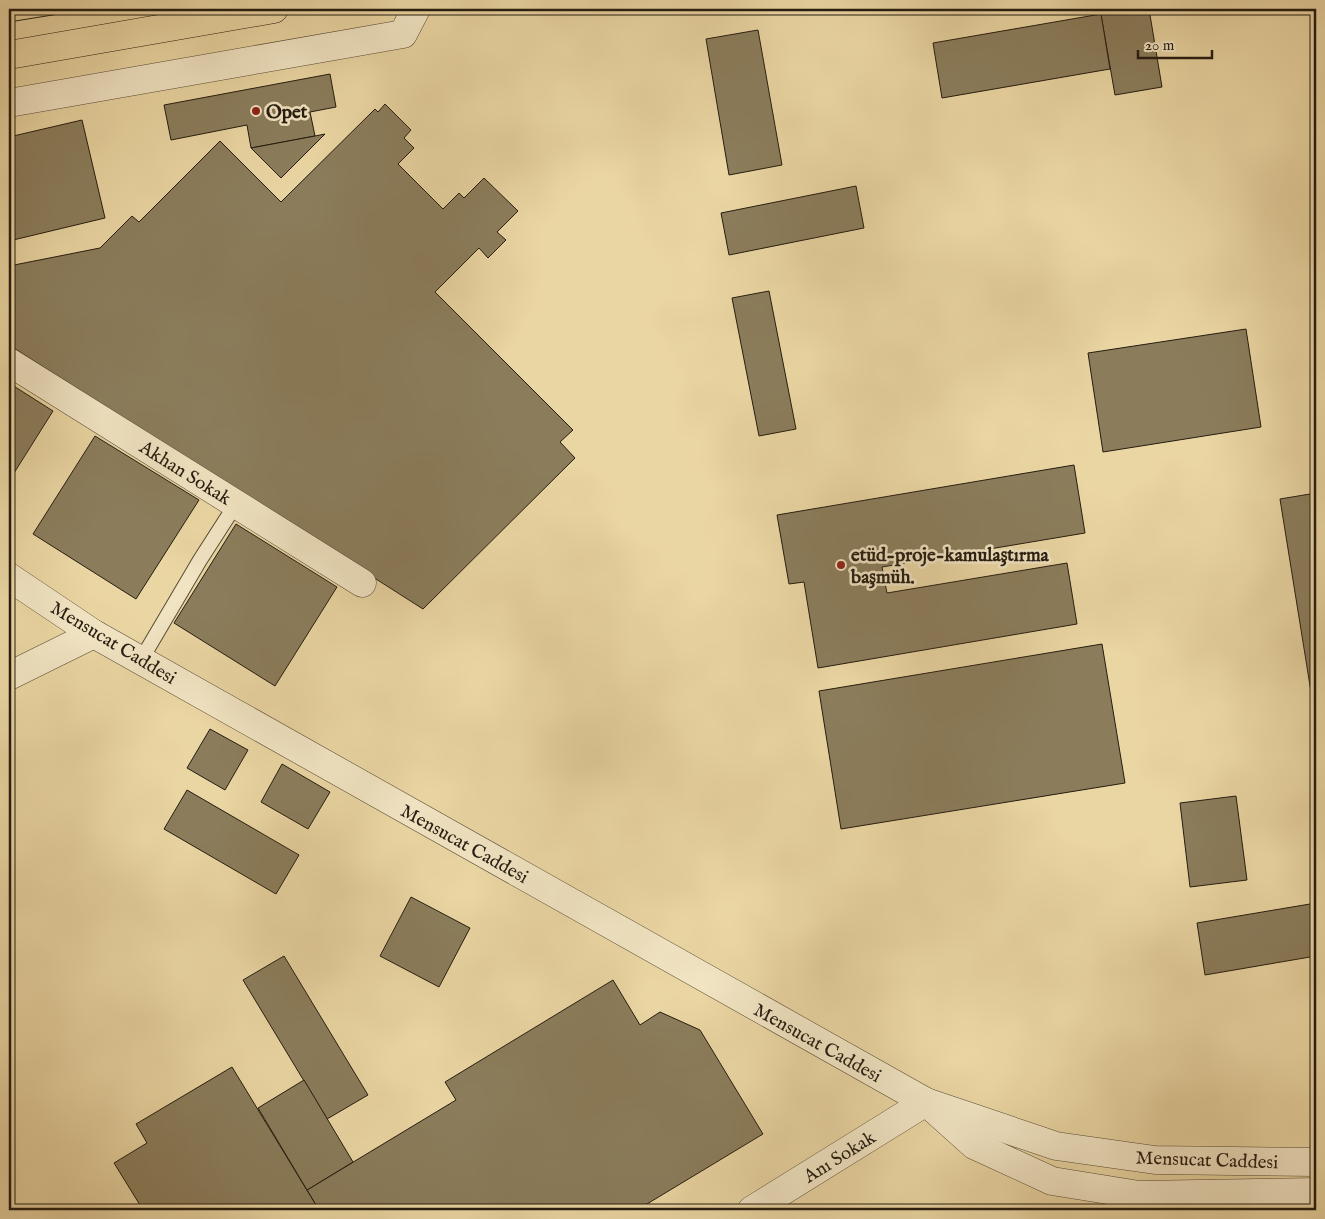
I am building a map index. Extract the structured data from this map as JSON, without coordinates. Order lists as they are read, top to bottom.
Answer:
{
  "streets": {
    "street": ["Akhan Sokak", "Mensucat Caddesi", "Anı Sokak"]
  },
  "crossings": [
    ["Mensucat Caddesi", "Anı Sokak"]
  ],
  "places": ["Opet", "etüd-proje-kamulaştırma başmüh."],
  "scale_bar": "20 m"
}
